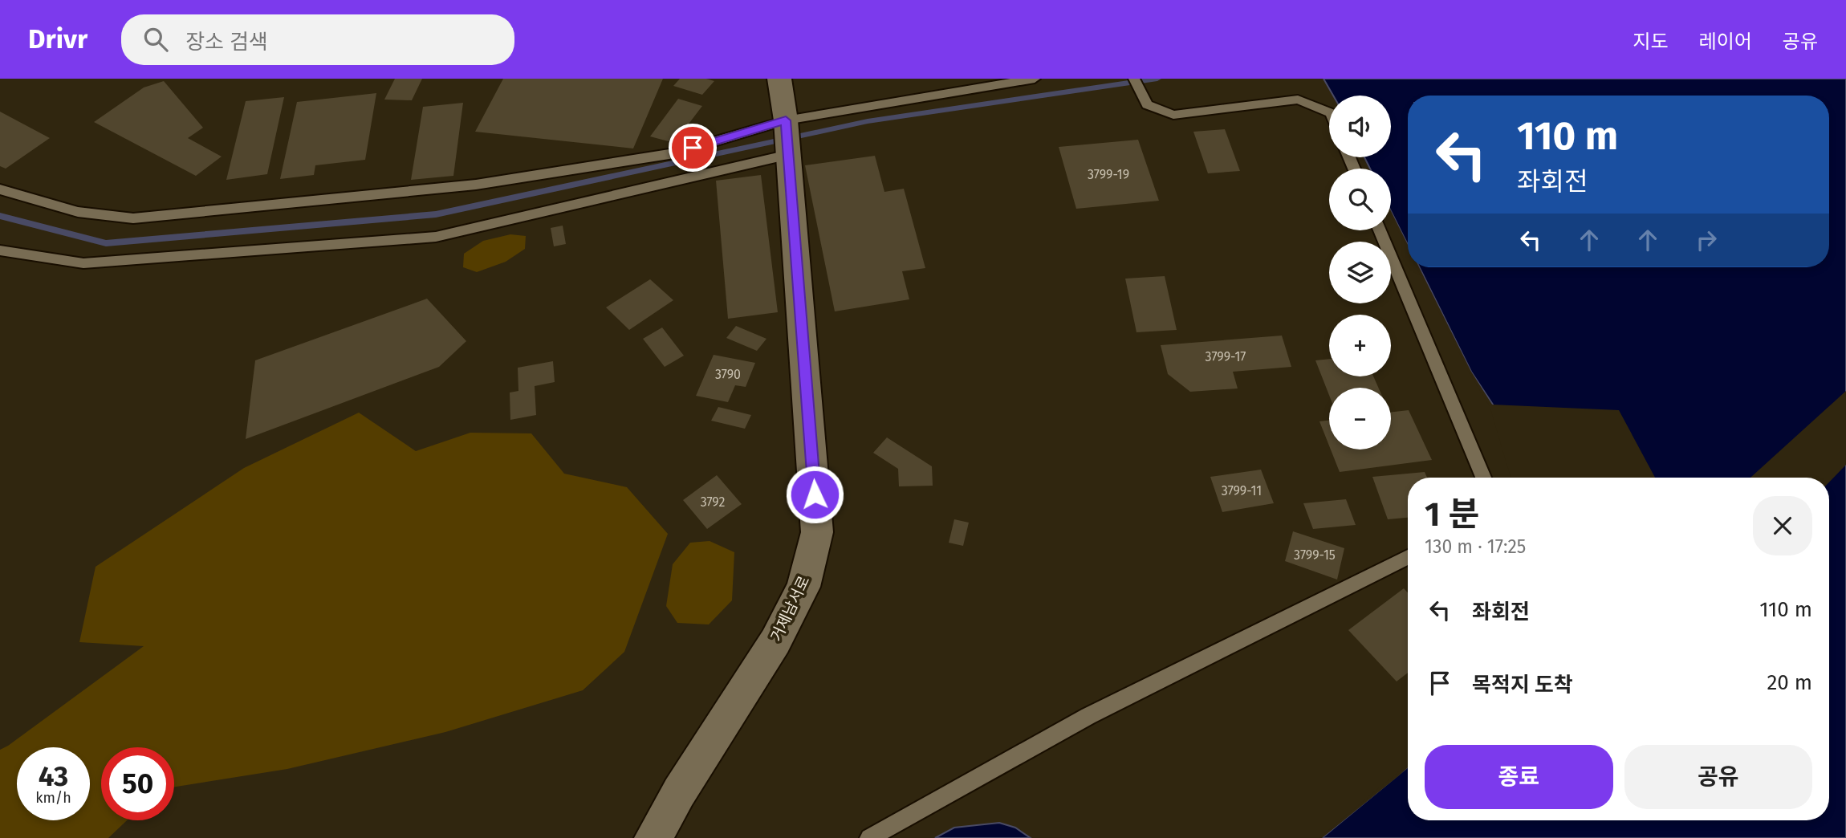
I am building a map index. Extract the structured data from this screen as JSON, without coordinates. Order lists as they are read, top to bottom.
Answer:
{
  "streets": {
    "main road": ["거제남서로"]
  },
  "house_numbers": [
    "3799-19",
    "3799-17",
    "3790",
    "3799-11",
    "3792",
    "3799-15"
  ],
  "page": {
    "header": "Drivr",
    "search": "장소 검색",
    "nav": ["지도", "레이어", "공유"],
    "map_buttons": ["+", "−"],
    "turn": ["110 m", "좌회전"],
    "heading": ["1 분", "130 m · 17:25"],
    "list": [
      {
        "name": "좌회전",
        "value": "110 m"
      },
      {
        "name": "목적지 도착",
        "value": "20 m"
      }
    ],
    "buttons": ["종료", "공유"],
    "speed": "43 km/h",
    "limit": "50"
  }
}
